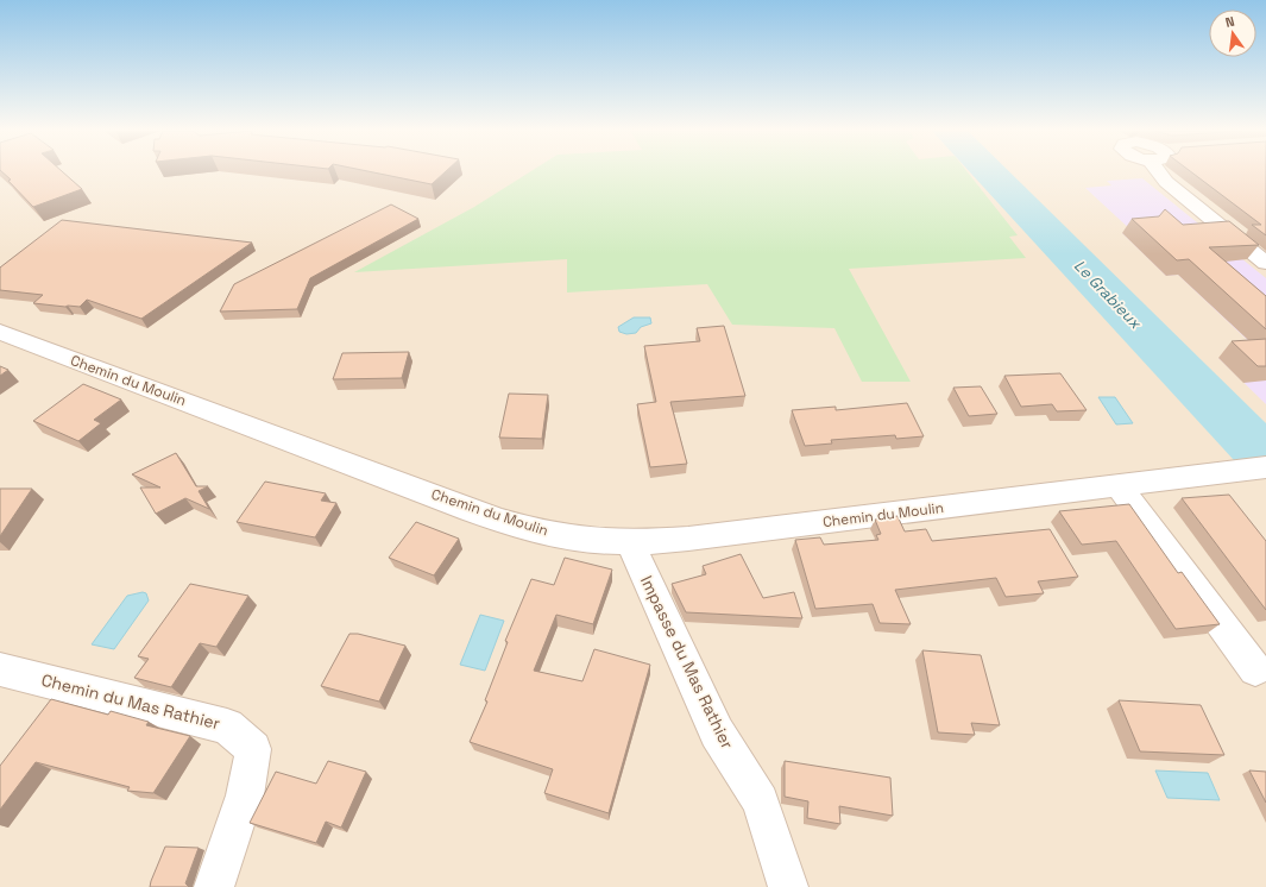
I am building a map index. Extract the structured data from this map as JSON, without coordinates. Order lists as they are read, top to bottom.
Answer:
{
  "streets": {
    "street": ["Chemin du Moulin", "Impasse du Mas Rathier", "Chemin du Mas Rathier"]
  },
  "crossings": [
    ["Chemin du Moulin", "Impasse du Mas Rathier"]
  ],
  "water": ["Le Grabieux"],
  "north": "top"
}
